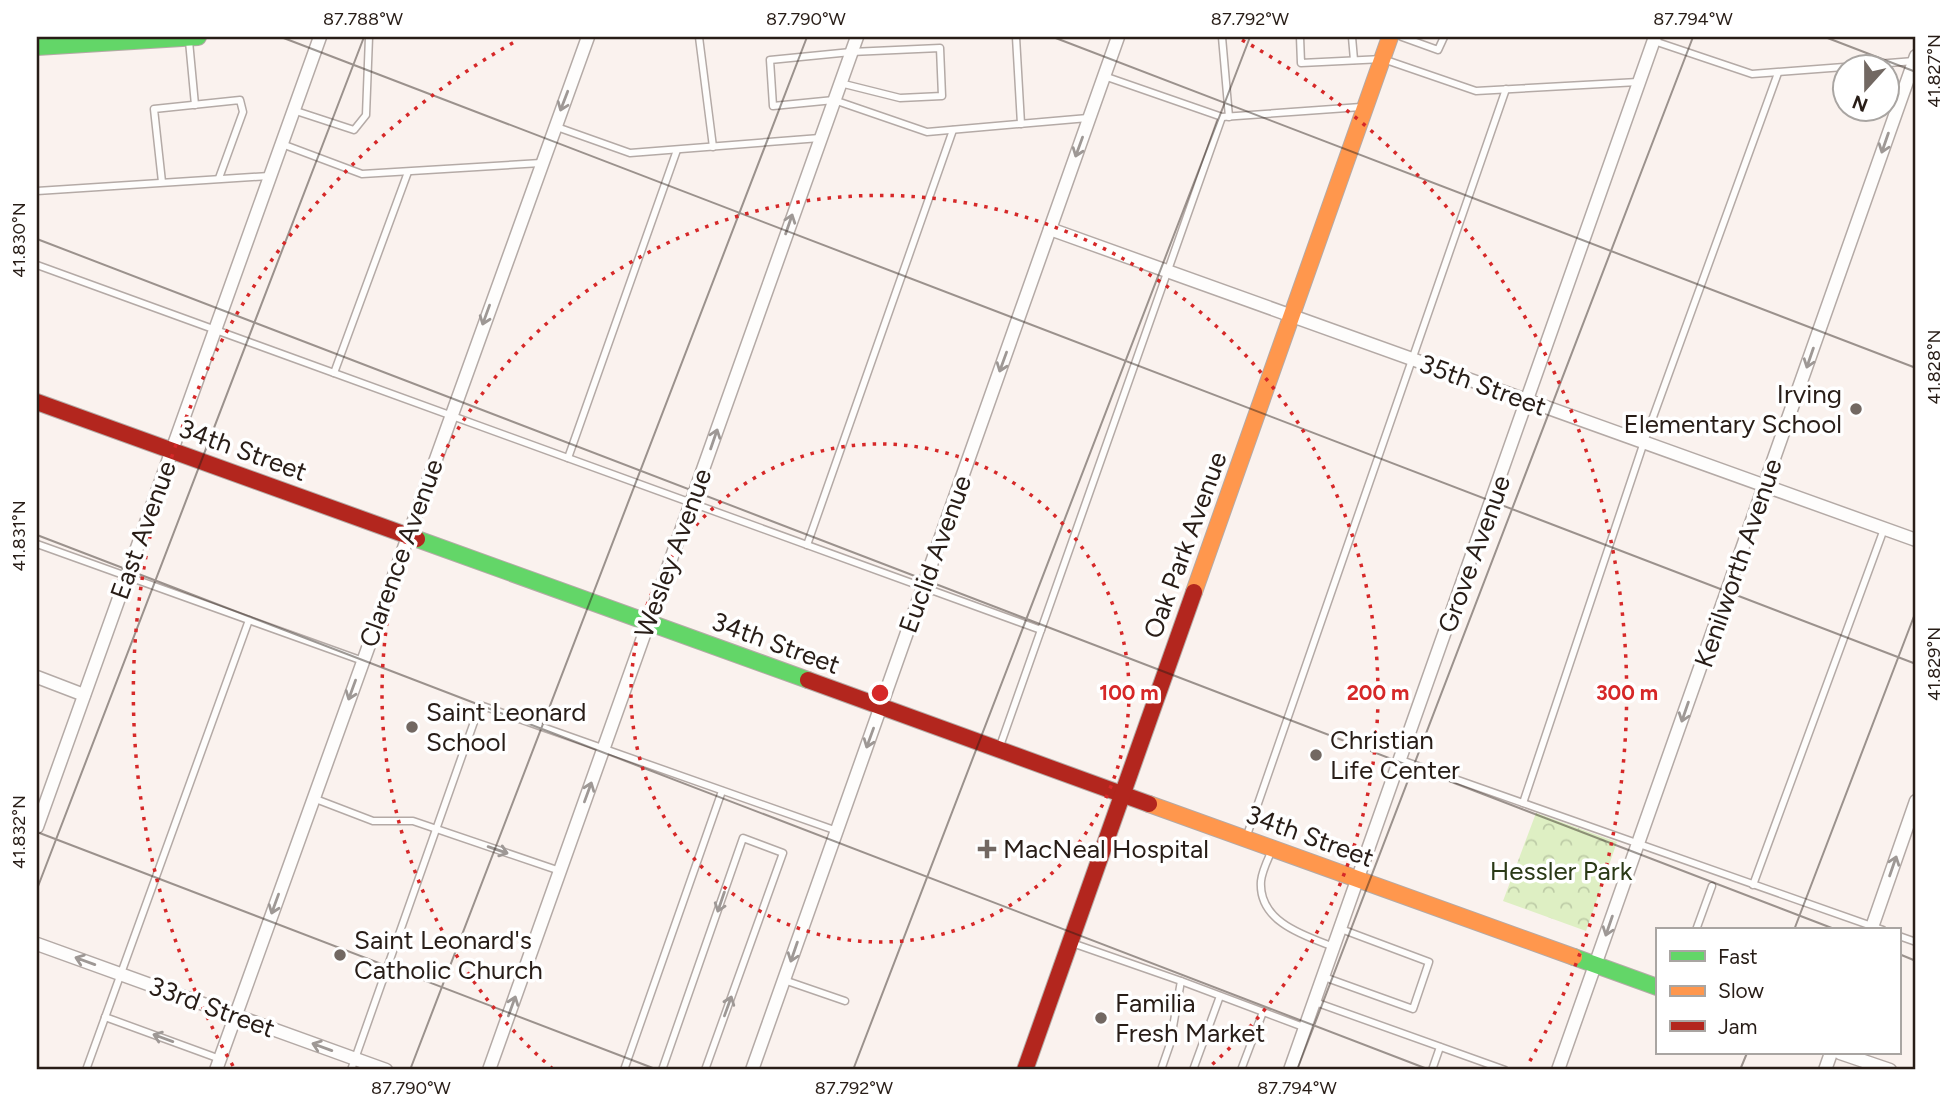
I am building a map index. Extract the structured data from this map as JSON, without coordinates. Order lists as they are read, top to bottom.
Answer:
{
  "streets": {
    "street": [
      "35th Street",
      "34th Street",
      "East Avenue",
      "Oak Park Avenue",
      "Clarence Avenue",
      "Wesley Avenue",
      "Euclid Avenue",
      "Grove Avenue",
      "Kenilworth Avenue",
      "33rd Street"
    ]
  },
  "crossings": [
    ["35th Street", "Oak Park Avenue"],
    ["35th Street", "Euclid Avenue"],
    ["35th Street", "Grove Avenue"],
    ["35th Street", "Kenilworth Avenue"],
    ["34th Street", "East Avenue"],
    ["34th Street", "Oak Park Avenue"],
    ["34th Street", "Clarence Avenue"],
    ["34th Street", "Wesley Avenue"],
    ["34th Street", "Euclid Avenue"],
    ["34th Street", "Grove Avenue"],
    ["34th Street", "Kenilworth Avenue"],
    ["Clarence Avenue", "33rd Street"]
  ],
  "one_way": [
    "Clarence Avenue",
    "Wesley Avenue",
    "Euclid Avenue",
    "Kenilworth Avenue",
    "33rd Street"
  ],
  "parks": ["Hessler Park"],
  "places": {
    "other": [
      "Irving Elementary School",
      "Saint Leonard School",
      "Christian Life Center",
      "Saint Leonard's Catholic Church",
      "Familia Fresh Market"
    ],
    "health": ["MacNeal Hospital"]
  },
  "legend": ["Fast", "Slow", "Jam"],
  "north": "bottom",
  "coordinates": [
    "87.788°W",
    "87.790°W",
    "87.792°W",
    "87.794°W",
    "41.827°N",
    "41.830°N",
    "41.828°N",
    "41.831°N",
    "41.829°N",
    "41.832°N"
  ],
  "rings": ["100 m", "200 m", "300 m"]
}
